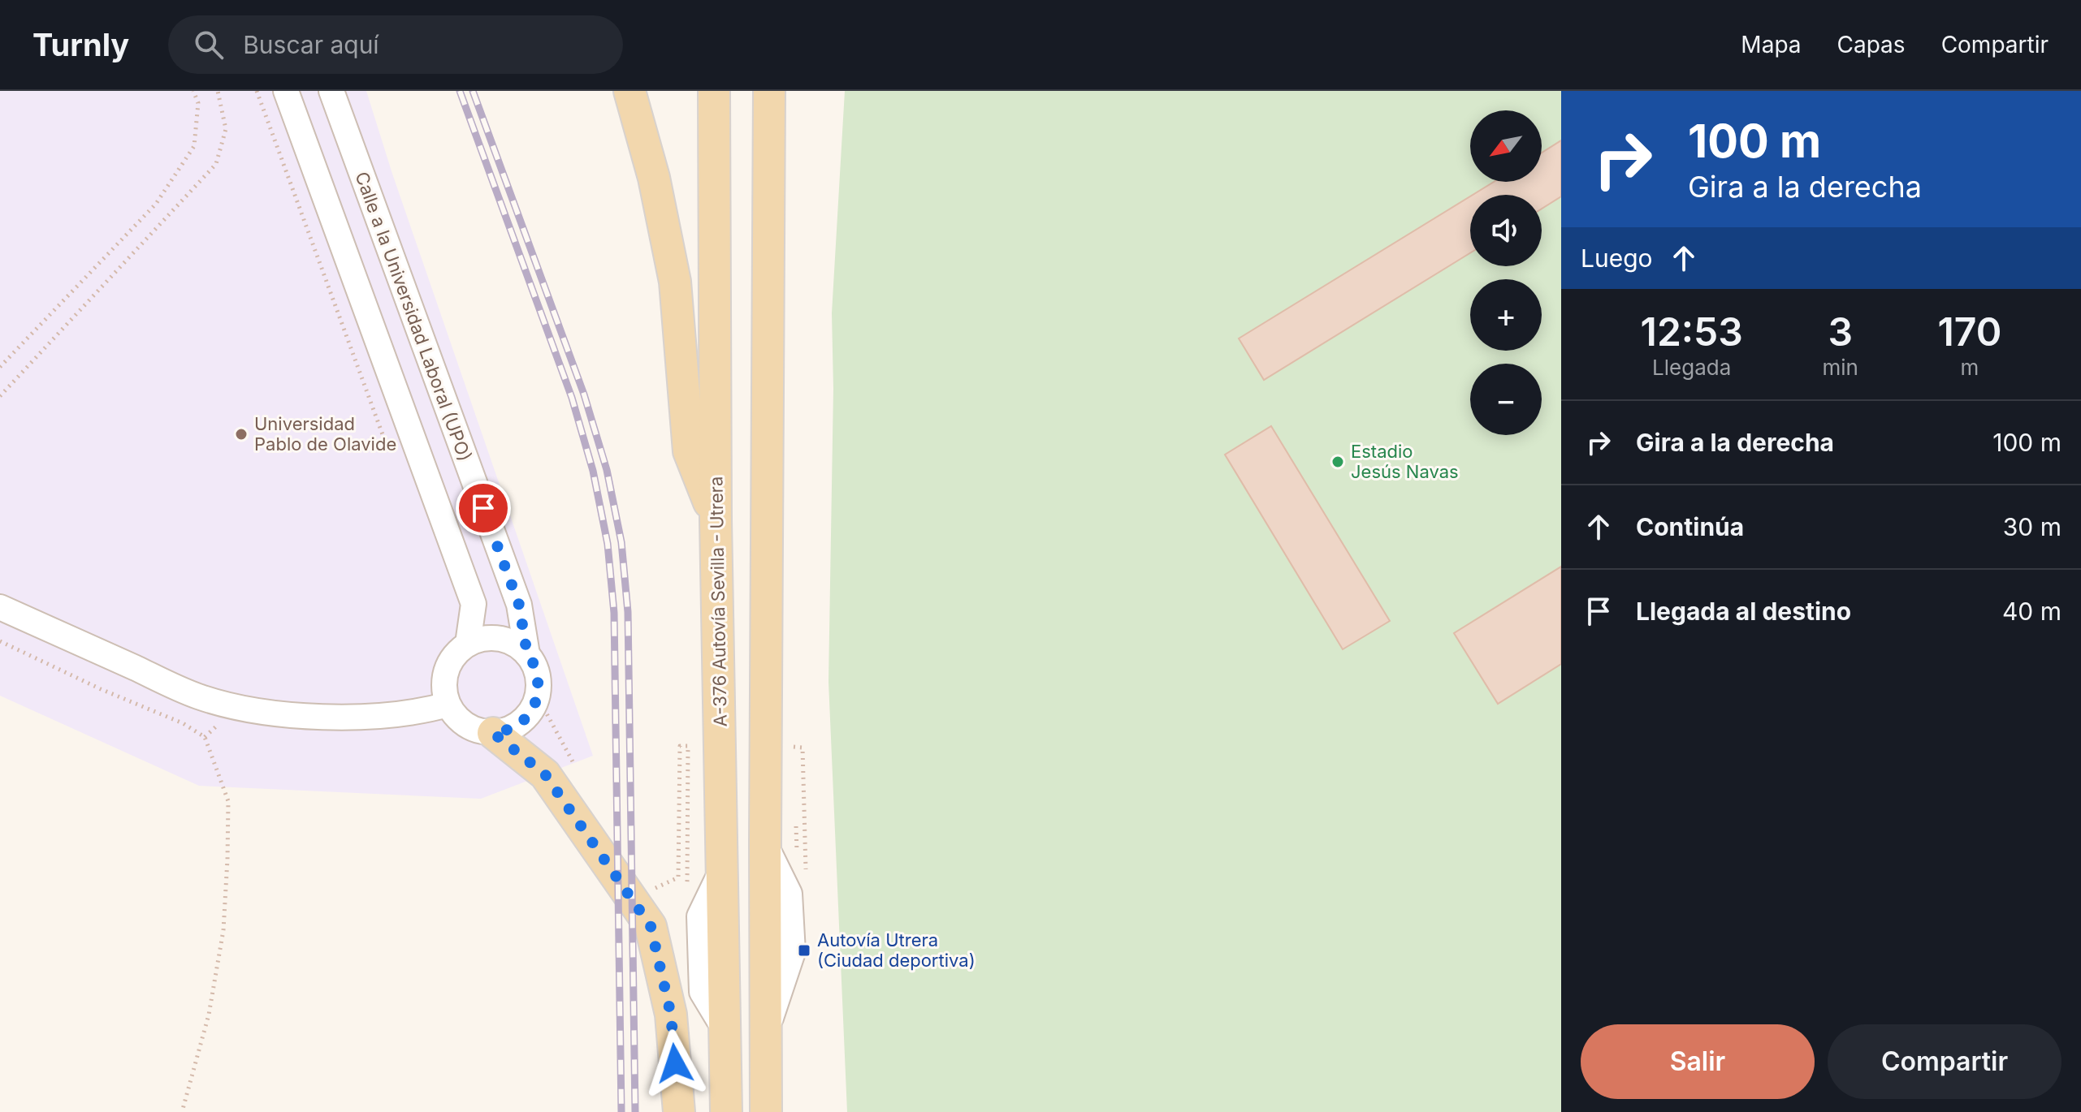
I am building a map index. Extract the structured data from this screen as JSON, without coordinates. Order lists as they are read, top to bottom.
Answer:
{
  "streets": {
    "main road": ["A-376 Autovía Sevilla - Utrera"],
    "street": ["Calle a la Universidad Laboral (UPO)"]
  },
  "places": {
    "other": ["Universidad Pablo de Olavide", "Estadio Jesús Navas"],
    "transit": ["Autovía Utrera (Ciudad deportiva)"]
  },
  "north": "bottom left",
  "page": {
    "header": "Turnly",
    "search": "Buscar aquí",
    "nav": ["Mapa", "Capas", "Compartir"],
    "turn": ["100 m", "Gira a la derecha"],
    "map_buttons": ["+", "−"],
    "then": "Luego",
    "eta": [
      "12:53",
      "Llegada",
      "3",
      "min",
      "170",
      "m"
    ],
    "list": [
      {
        "name": "Gira a la derecha",
        "value": "100 m"
      },
      {
        "name": "Continúa",
        "value": "30 m"
      },
      {
        "name": "Llegada al destino",
        "value": "40 m"
      }
    ],
    "buttons": ["Salir", "Compartir"]
  }
}
